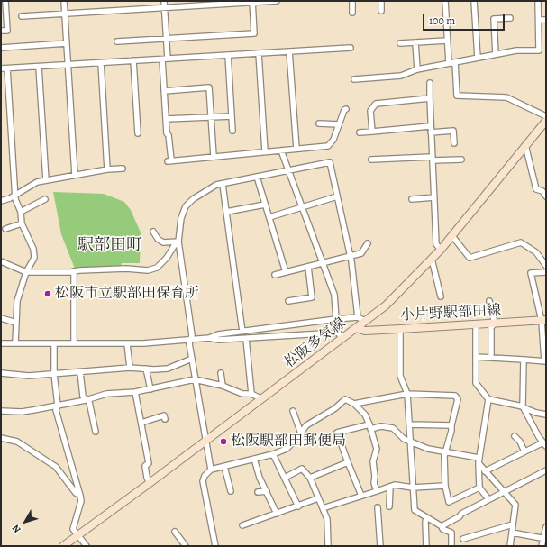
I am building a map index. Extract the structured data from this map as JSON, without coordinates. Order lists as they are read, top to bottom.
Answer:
{
  "streets": {
    "main road": ["小片野駅部田線", "松阪多気線"]
  },
  "crossings": [
    ["小片野駅部田線", "松阪多気線"]
  ],
  "districts": ["駅部田町"],
  "places": ["松阪市立駅部田保育所", "松阪駅部田郵便局"],
  "scale_bar": "100 m",
  "north": "bottom left"
}
